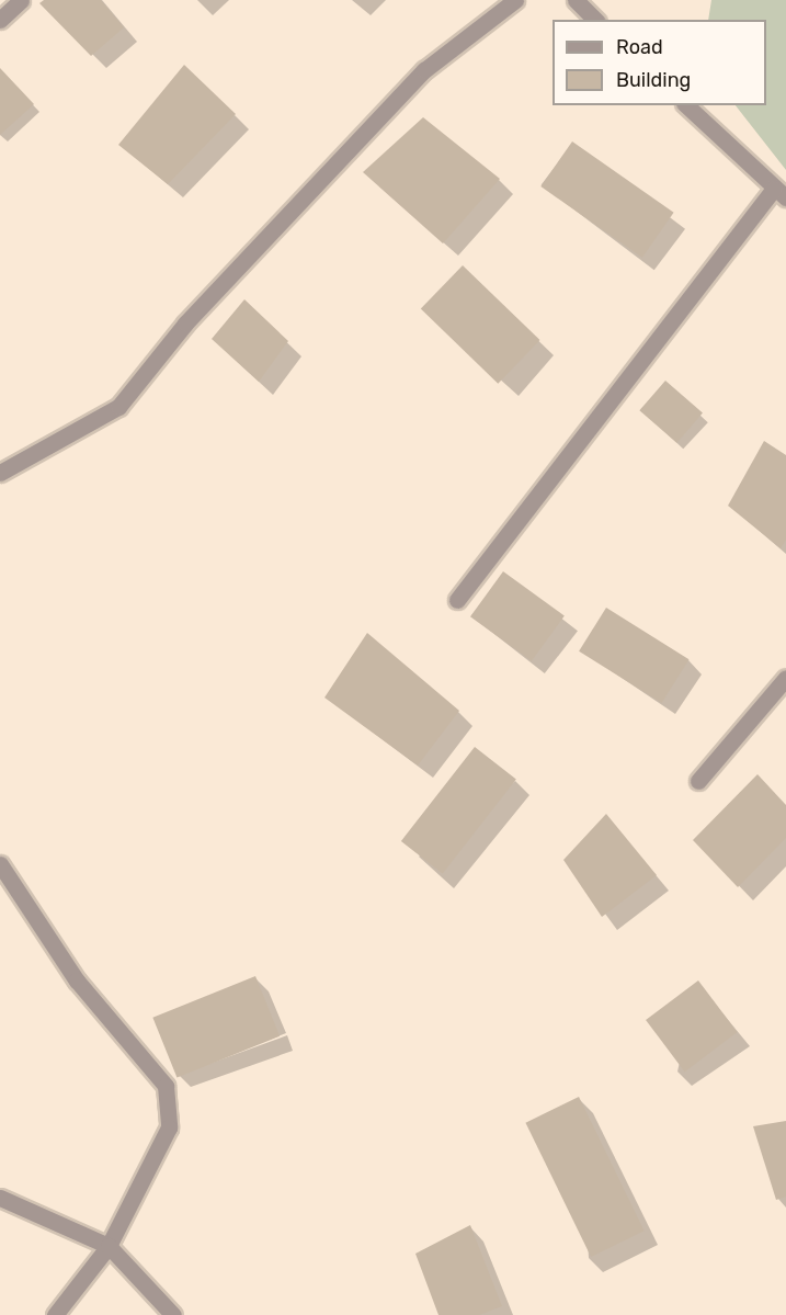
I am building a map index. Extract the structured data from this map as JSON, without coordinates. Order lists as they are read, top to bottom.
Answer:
{
  "legend": ["Road", "Building"]
}
